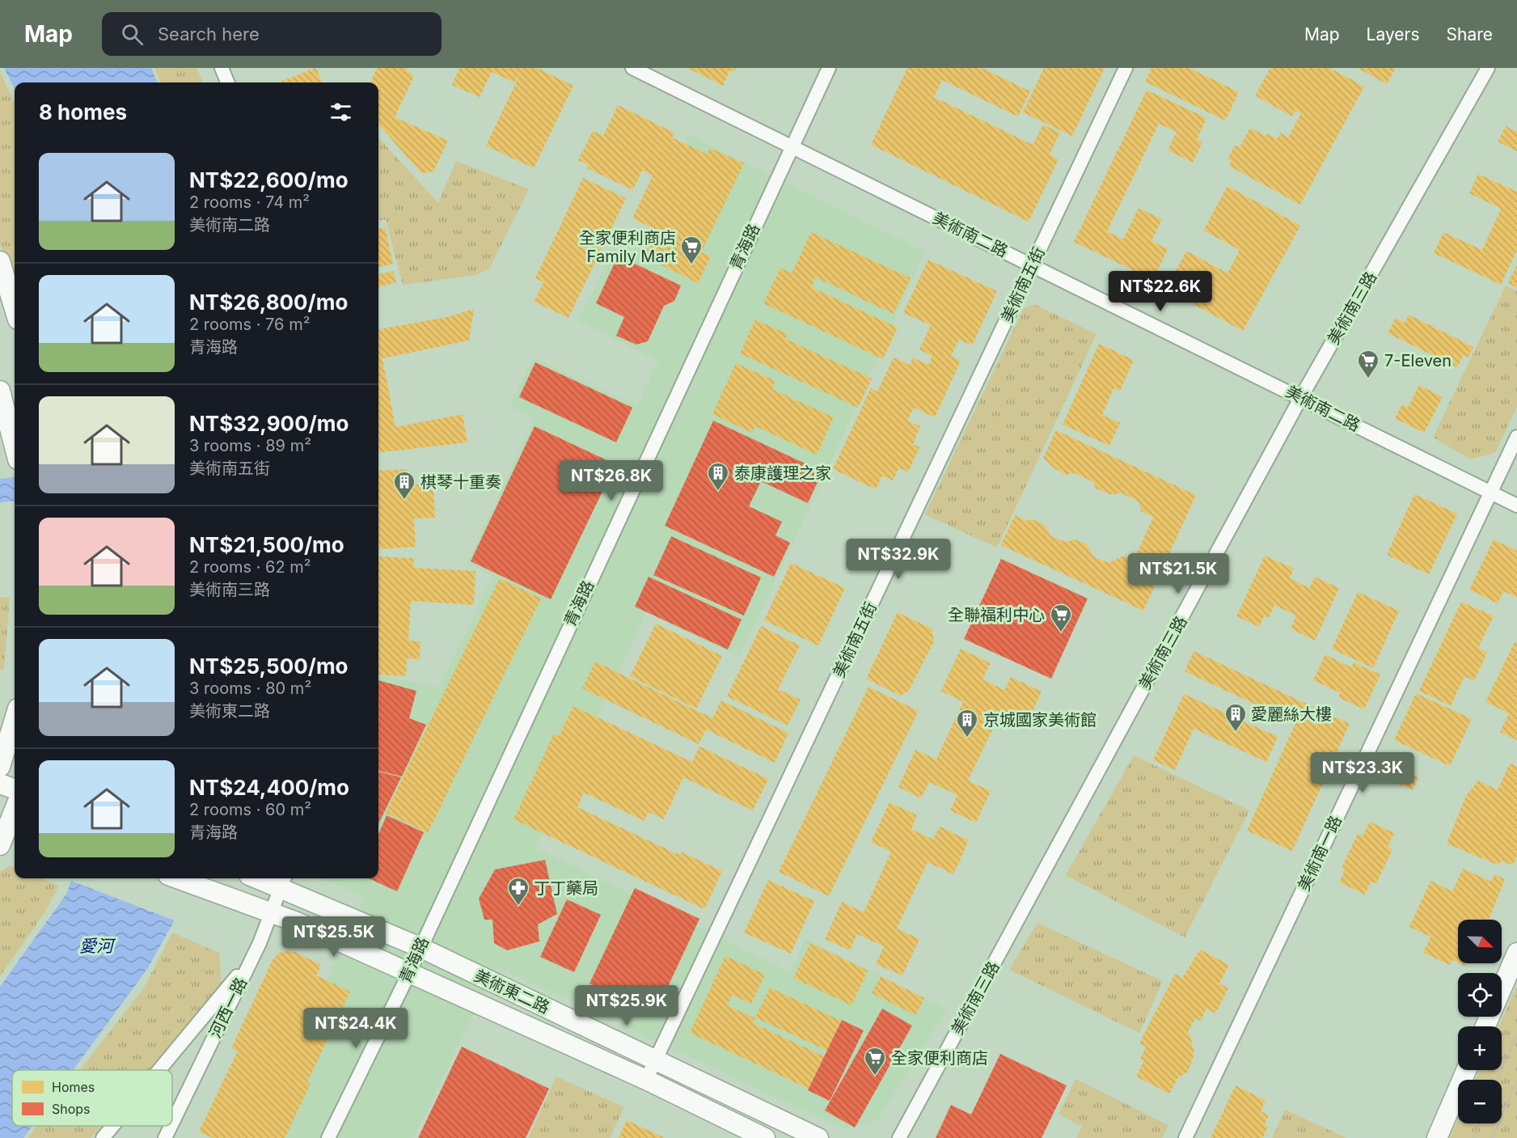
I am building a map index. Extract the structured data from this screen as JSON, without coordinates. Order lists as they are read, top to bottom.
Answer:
{
  "streets": {
    "street": [
      "美術南二路",
      "青海路",
      "美術南五街",
      "美術南三路",
      "美術南一路",
      "美術東二路",
      "河西一路"
    ]
  },
  "crossings": [
    ["美術南二路", "青海路"],
    ["美術南二路", "美術南五街"],
    ["美術南二路", "美術南三路"],
    ["美術南二路", "美術南一路"],
    ["青海路", "美術東二路"],
    ["美術南五街", "美術東二路"],
    ["美術東二路", "河西一路"]
  ],
  "water": ["愛河"],
  "places": {
    "supermarket": [
      "全家便利商店 Family Mart",
      "7-Eleven",
      "全聯福利中心",
      "全家便利商店"
    ],
    "building": [
      "泰康護理之家",
      "棋琴十重奏",
      "愛麗絲大樓",
      "京城國家美術館"
    ],
    "pharmacy": ["丁丁藥局"]
  },
  "legend": ["Homes", "Shops"],
  "north": "bottom right",
  "page": {
    "header": "Map",
    "search": "Search here",
    "nav": ["Map", "Layers", "Share"],
    "heading": "8 homes",
    "list": [
      {
        "name": "NT$22,600/mo",
        "note": "2 rooms · 74 m² · 美術南二路"
      },
      {
        "name": "NT$26,800/mo",
        "note": "2 rooms · 76 m² · 青海路"
      },
      {
        "name": "NT$32,900/mo",
        "note": "3 rooms · 89 m² · 美術南五街"
      },
      {
        "name": "NT$21,500/mo",
        "note": "2 rooms · 62 m² · 美術南三路"
      },
      {
        "name": "NT$25,500/mo",
        "note": "3 rooms · 80 m² · 美術東二路"
      },
      {
        "name": "NT$24,400/mo",
        "note": "2 rooms · 60 m² · 青海路"
      }
    ],
    "price": [
      "NT$22.6K",
      "NT$26.8K",
      "NT$32.9K",
      "NT$21.5K",
      "NT$23.3K",
      "NT$25.5K",
      "NT$25.9K",
      "NT$24.4K"
    ],
    "map_buttons": ["+", "−"]
  }
}
